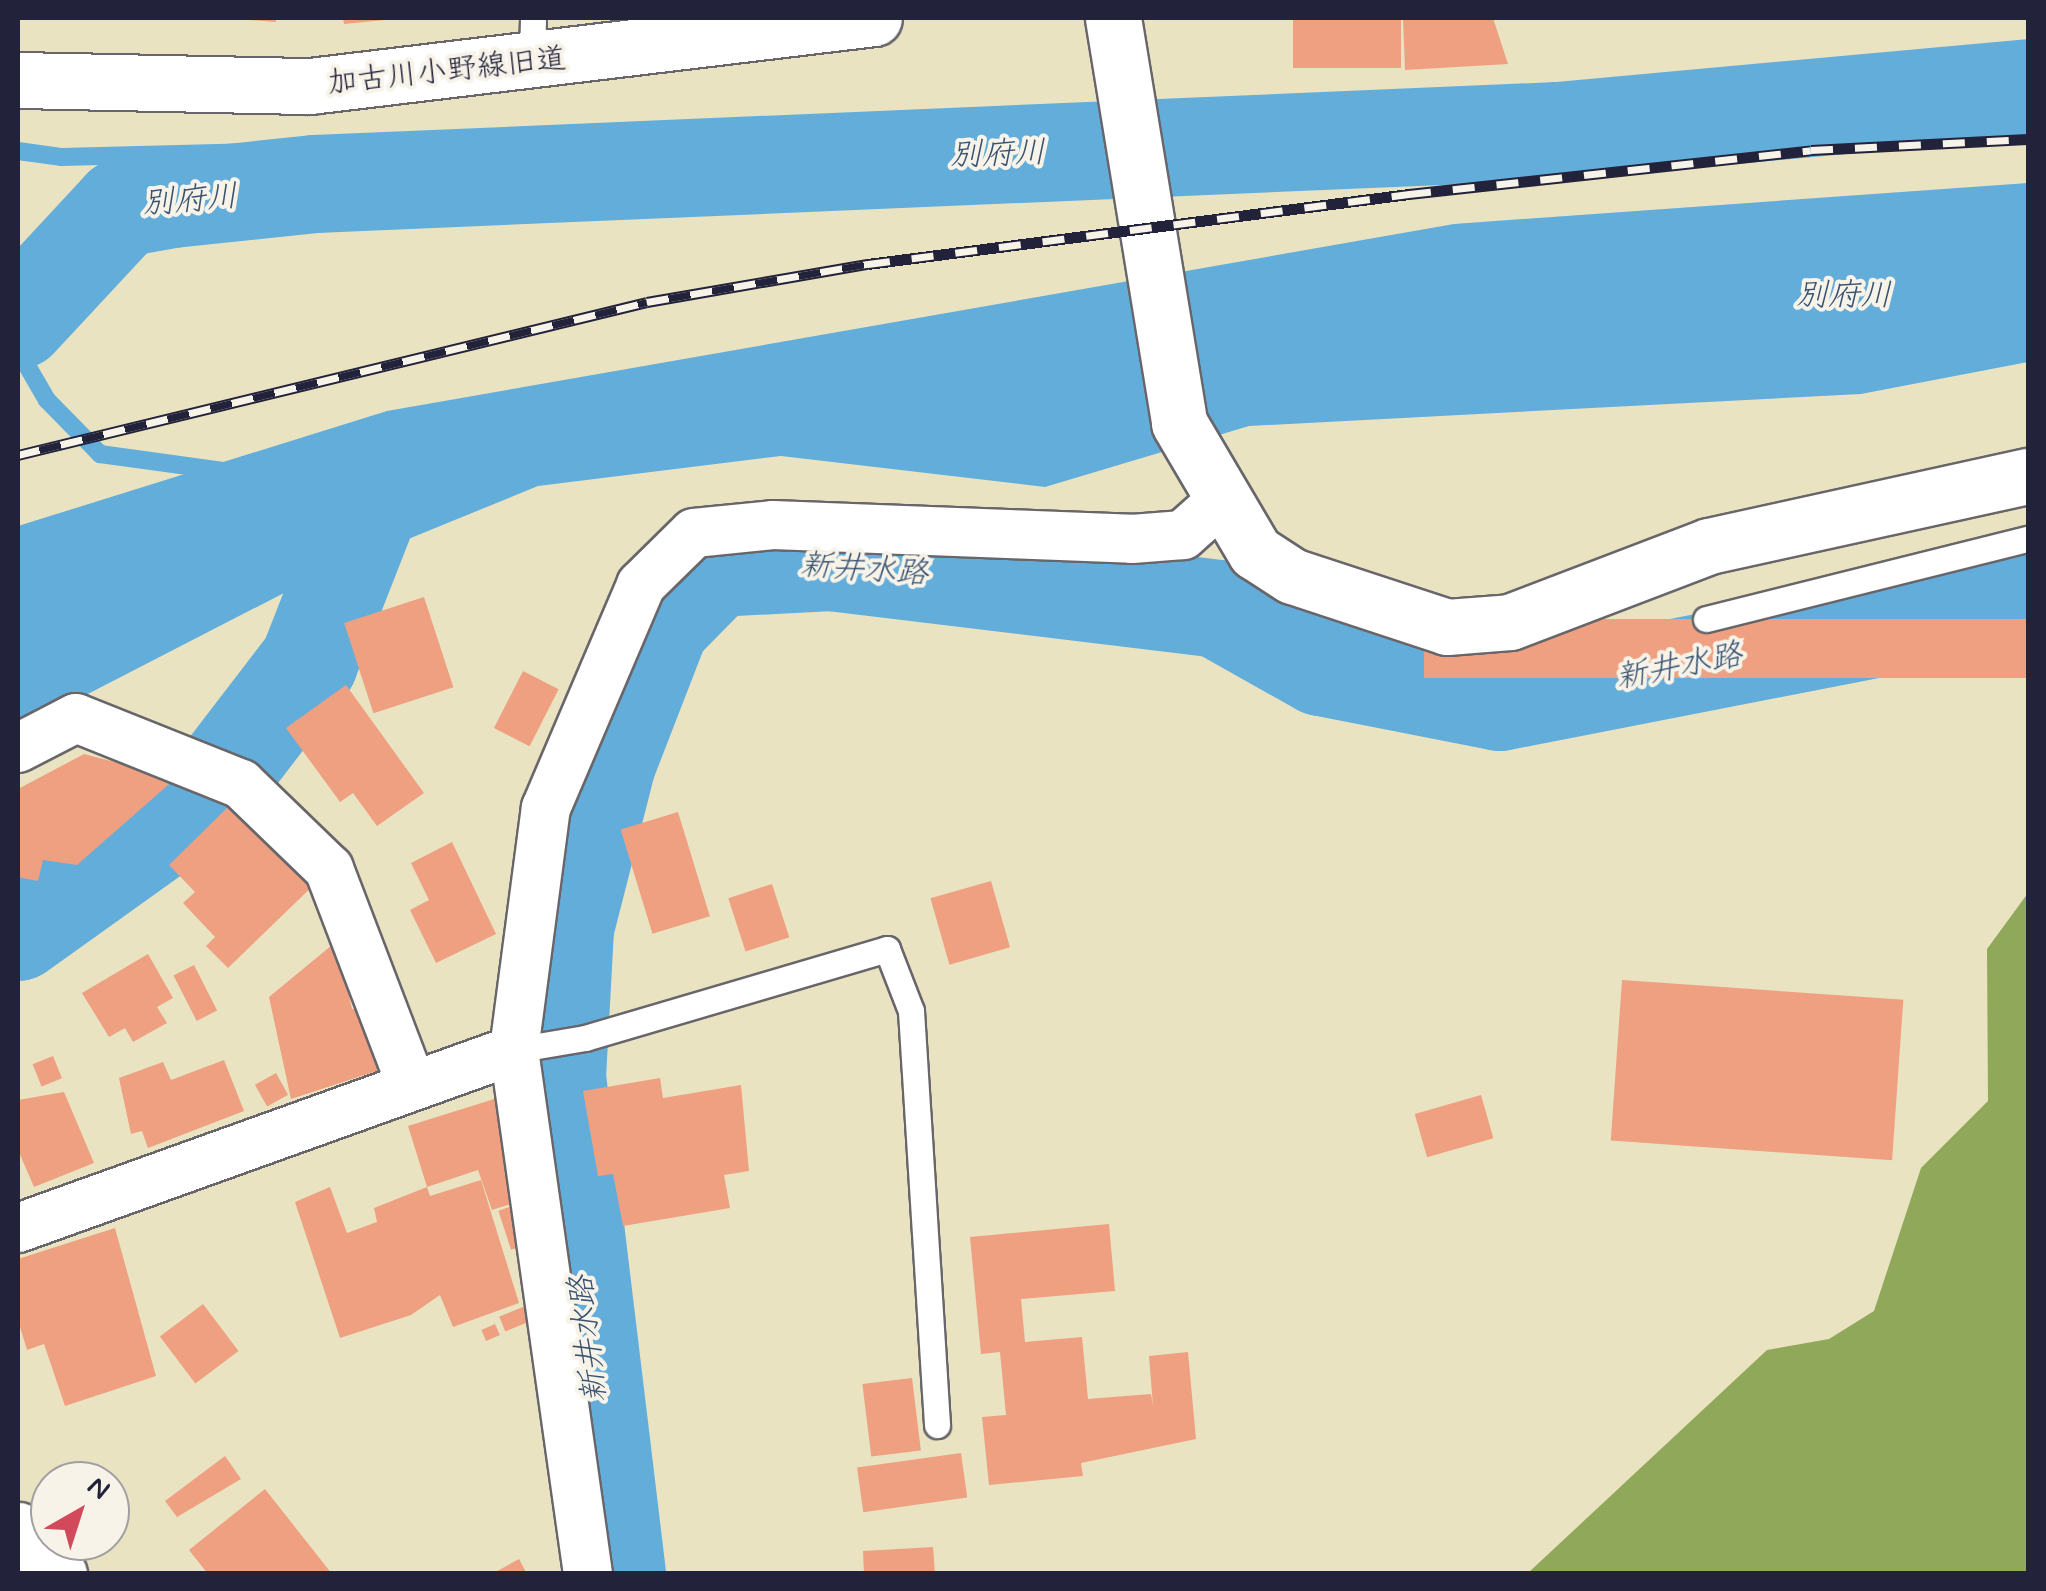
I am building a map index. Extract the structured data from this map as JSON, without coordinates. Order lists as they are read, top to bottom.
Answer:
{
  "streets": {
    "street": ["加古川小野線旧道"]
  },
  "water": ["別府川", "新井水路"],
  "north": "top right"
}
